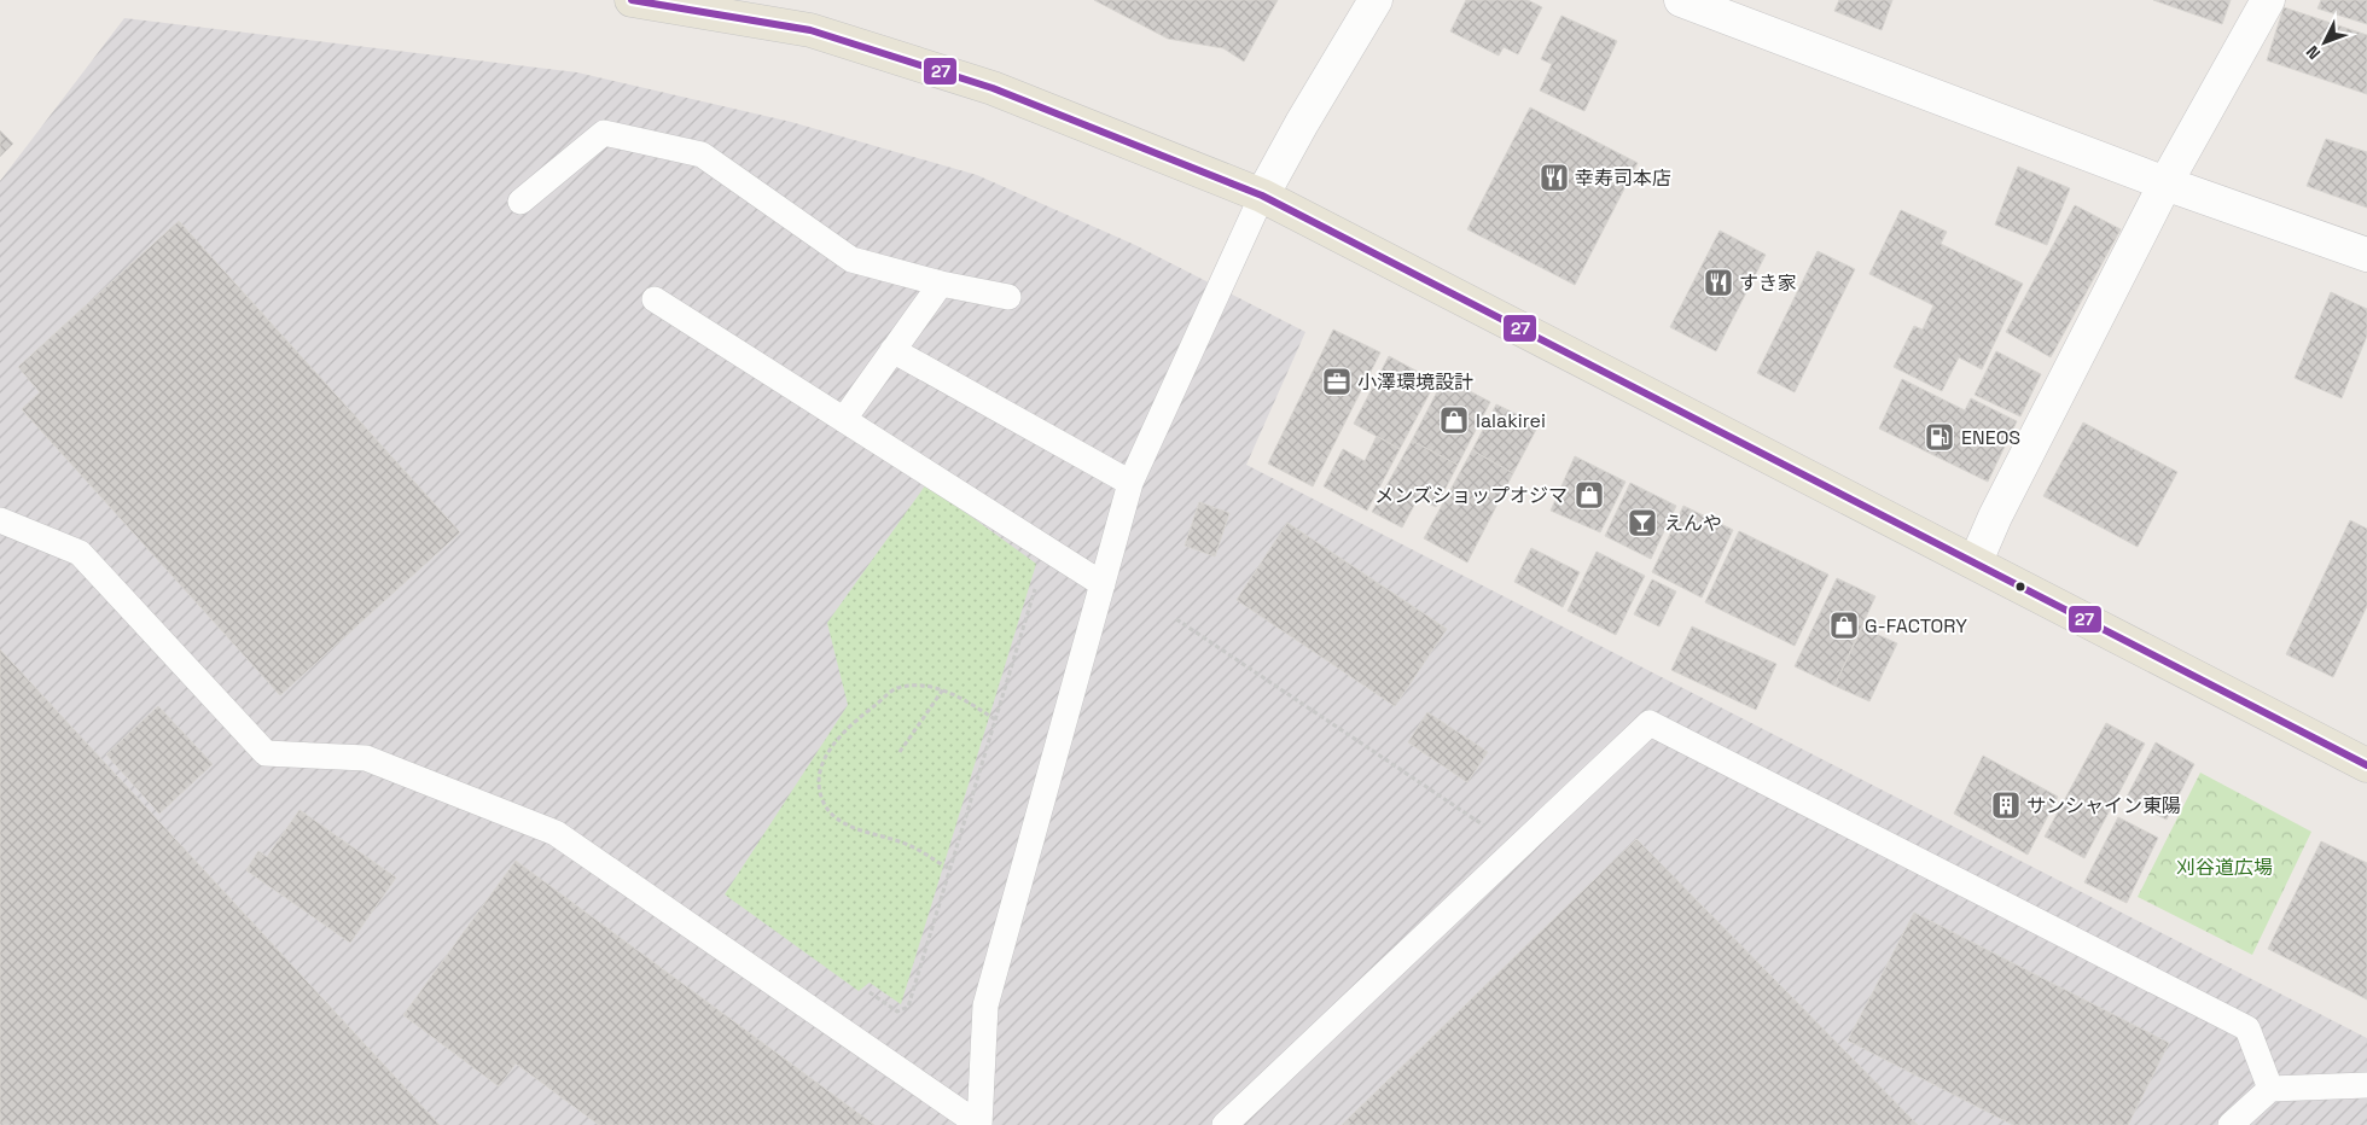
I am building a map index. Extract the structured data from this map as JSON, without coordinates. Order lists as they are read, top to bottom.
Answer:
{
  "parks": ["刈谷道広場"],
  "places": {
    "restaurant": ["幸寿司本店", "すき家"],
    "office": ["小澤環境設計"],
    "shop": ["lalakirei", "メンズショップオジマ", "G-FACTORY"],
    "fuel station": ["ENEOS"],
    "bar": ["えんや"],
    "building": ["サンシャイン東陽"]
  },
  "lines": ["transit line 27"],
  "north": "bottom left"
}
